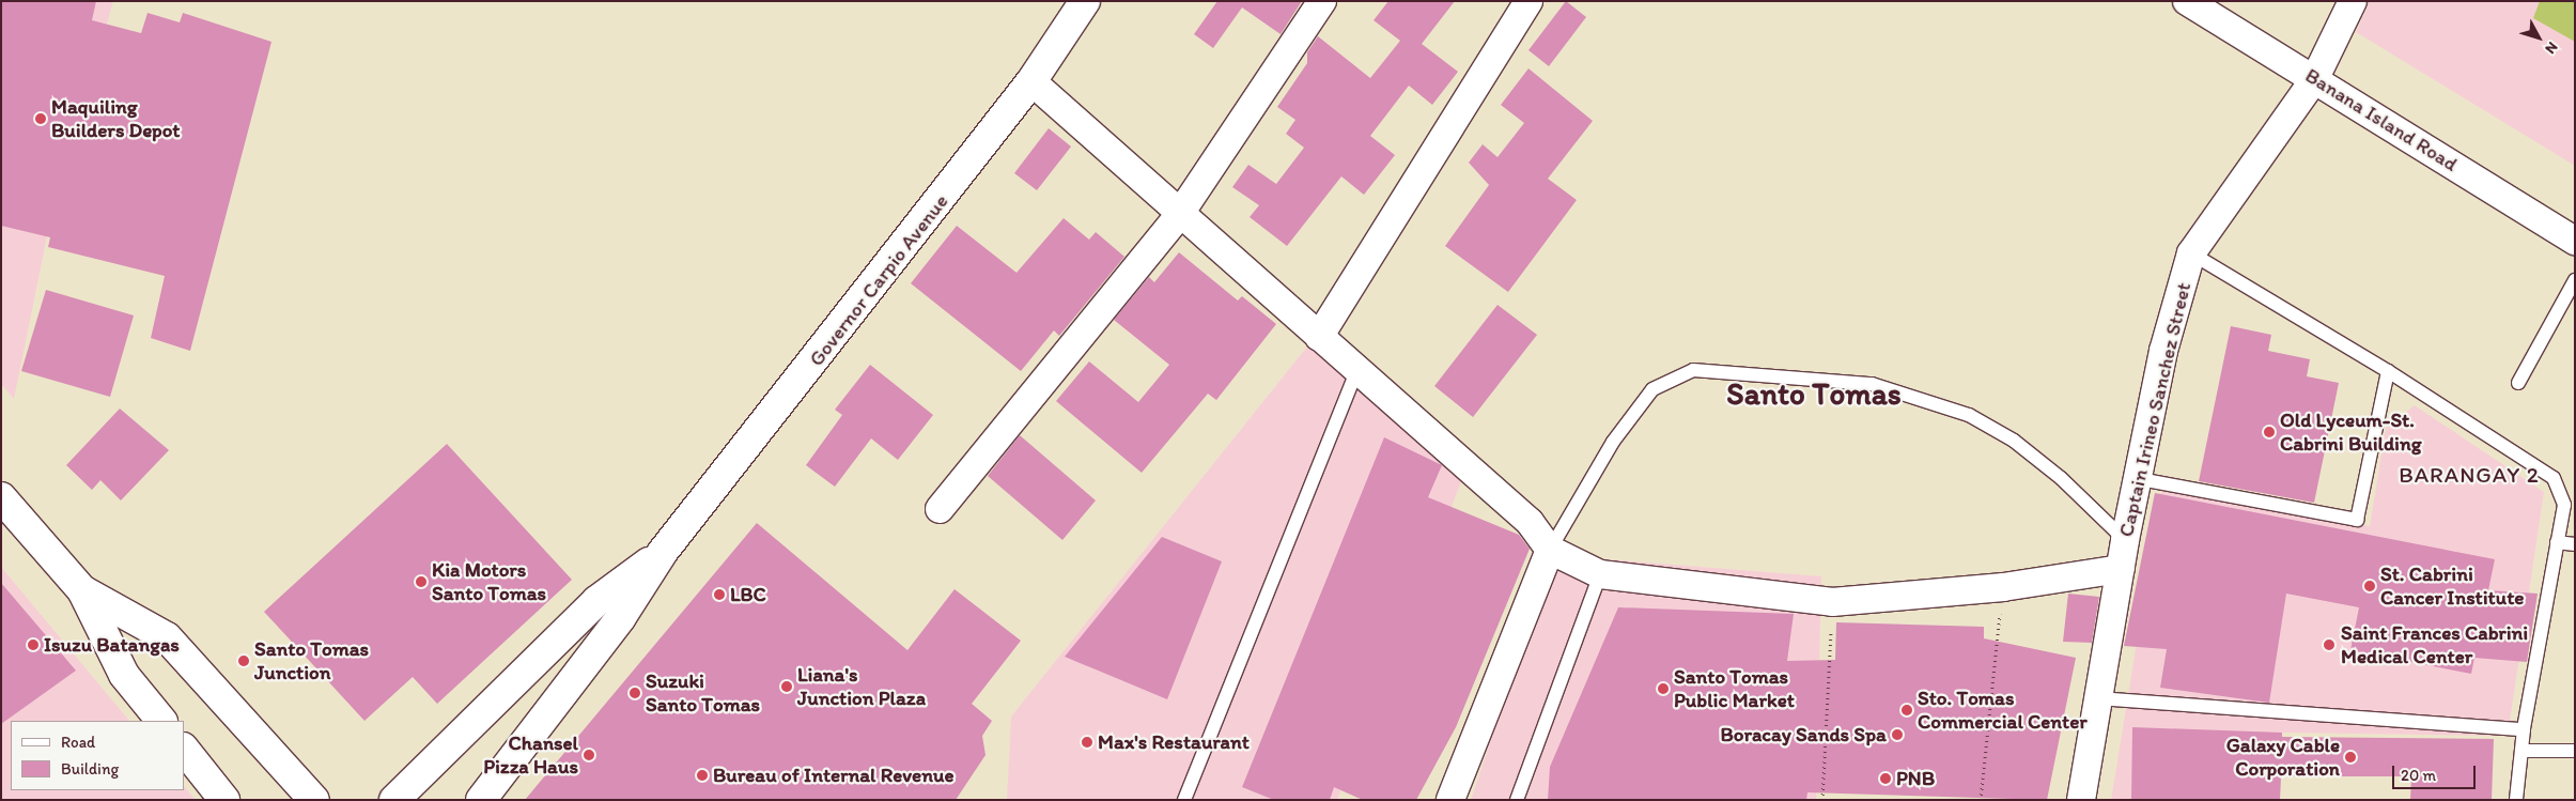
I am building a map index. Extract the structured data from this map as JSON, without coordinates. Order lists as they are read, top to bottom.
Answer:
{
  "streets": {
    "main road": ["Governor Carpio Avenue"],
    "street": ["Banana Island Road", "Captain Irineo Sanchez Street"]
  },
  "crossings": [
    ["Banana Island Road", "Captain Irineo Sanchez Street"]
  ],
  "districts": ["Santo Tomas", "BARANGAY 2"],
  "places": [
    "Maquiling Builders Depot",
    "Old Lyceum-St. Cabrini Building",
    "Kia Motors Santo Tomas",
    "St. Cabrini Cancer Institute",
    "LBC",
    "Isuzu Batangas",
    "Saint Frances Cabrini Medical Center",
    "Santo Tomas Junction",
    "Liana's Junction Plaza",
    "Santo Tomas Public Market",
    "Suzuki Santo Tomas",
    "Sto. Tomas Commercial Center",
    "Boracay Sands Spa",
    "Max's Restaurant",
    "Chansel Pizza Haus",
    "Galaxy Cable Corporation",
    "Bureau of Internal Revenue",
    "PNB"
  ],
  "legend": ["Road", "Building"],
  "scale_bar": "20 m",
  "north": "bottom right"
}
